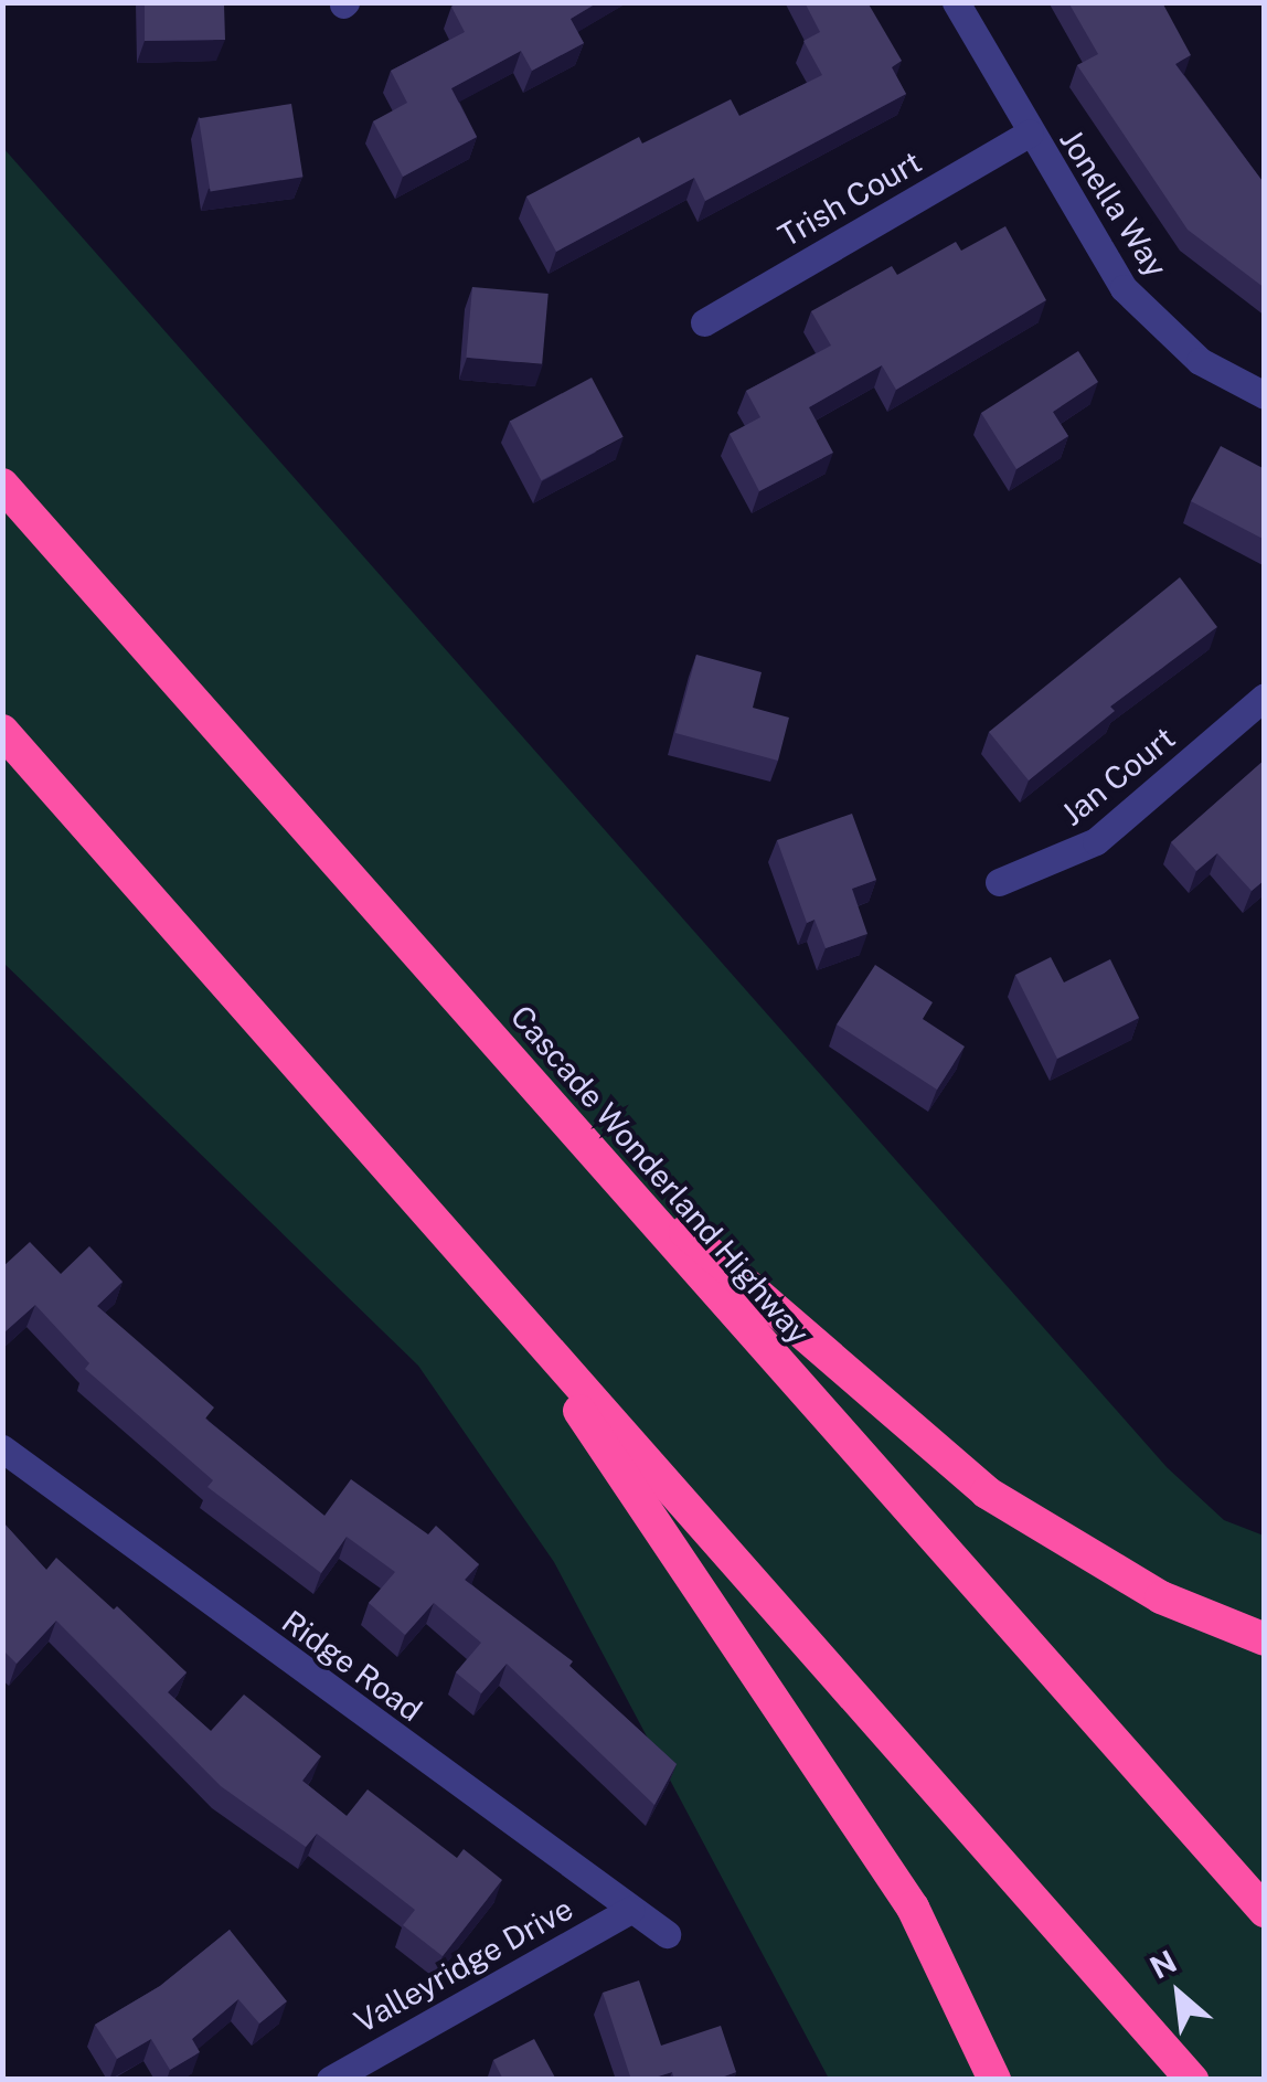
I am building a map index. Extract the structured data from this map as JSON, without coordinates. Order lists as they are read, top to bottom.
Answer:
{
  "streets": {
    "highway": ["Cascade Wonderland Highway"],
    "street": [
      "Trish Court",
      "Jonella Way",
      "Jan Court",
      "Ridge Road",
      "Valleyridge Drive"
    ]
  },
  "crossings": [
    ["Trish Court", "Jonella Way"],
    ["Ridge Road", "Valleyridge Drive"]
  ],
  "north": "top left"
}
